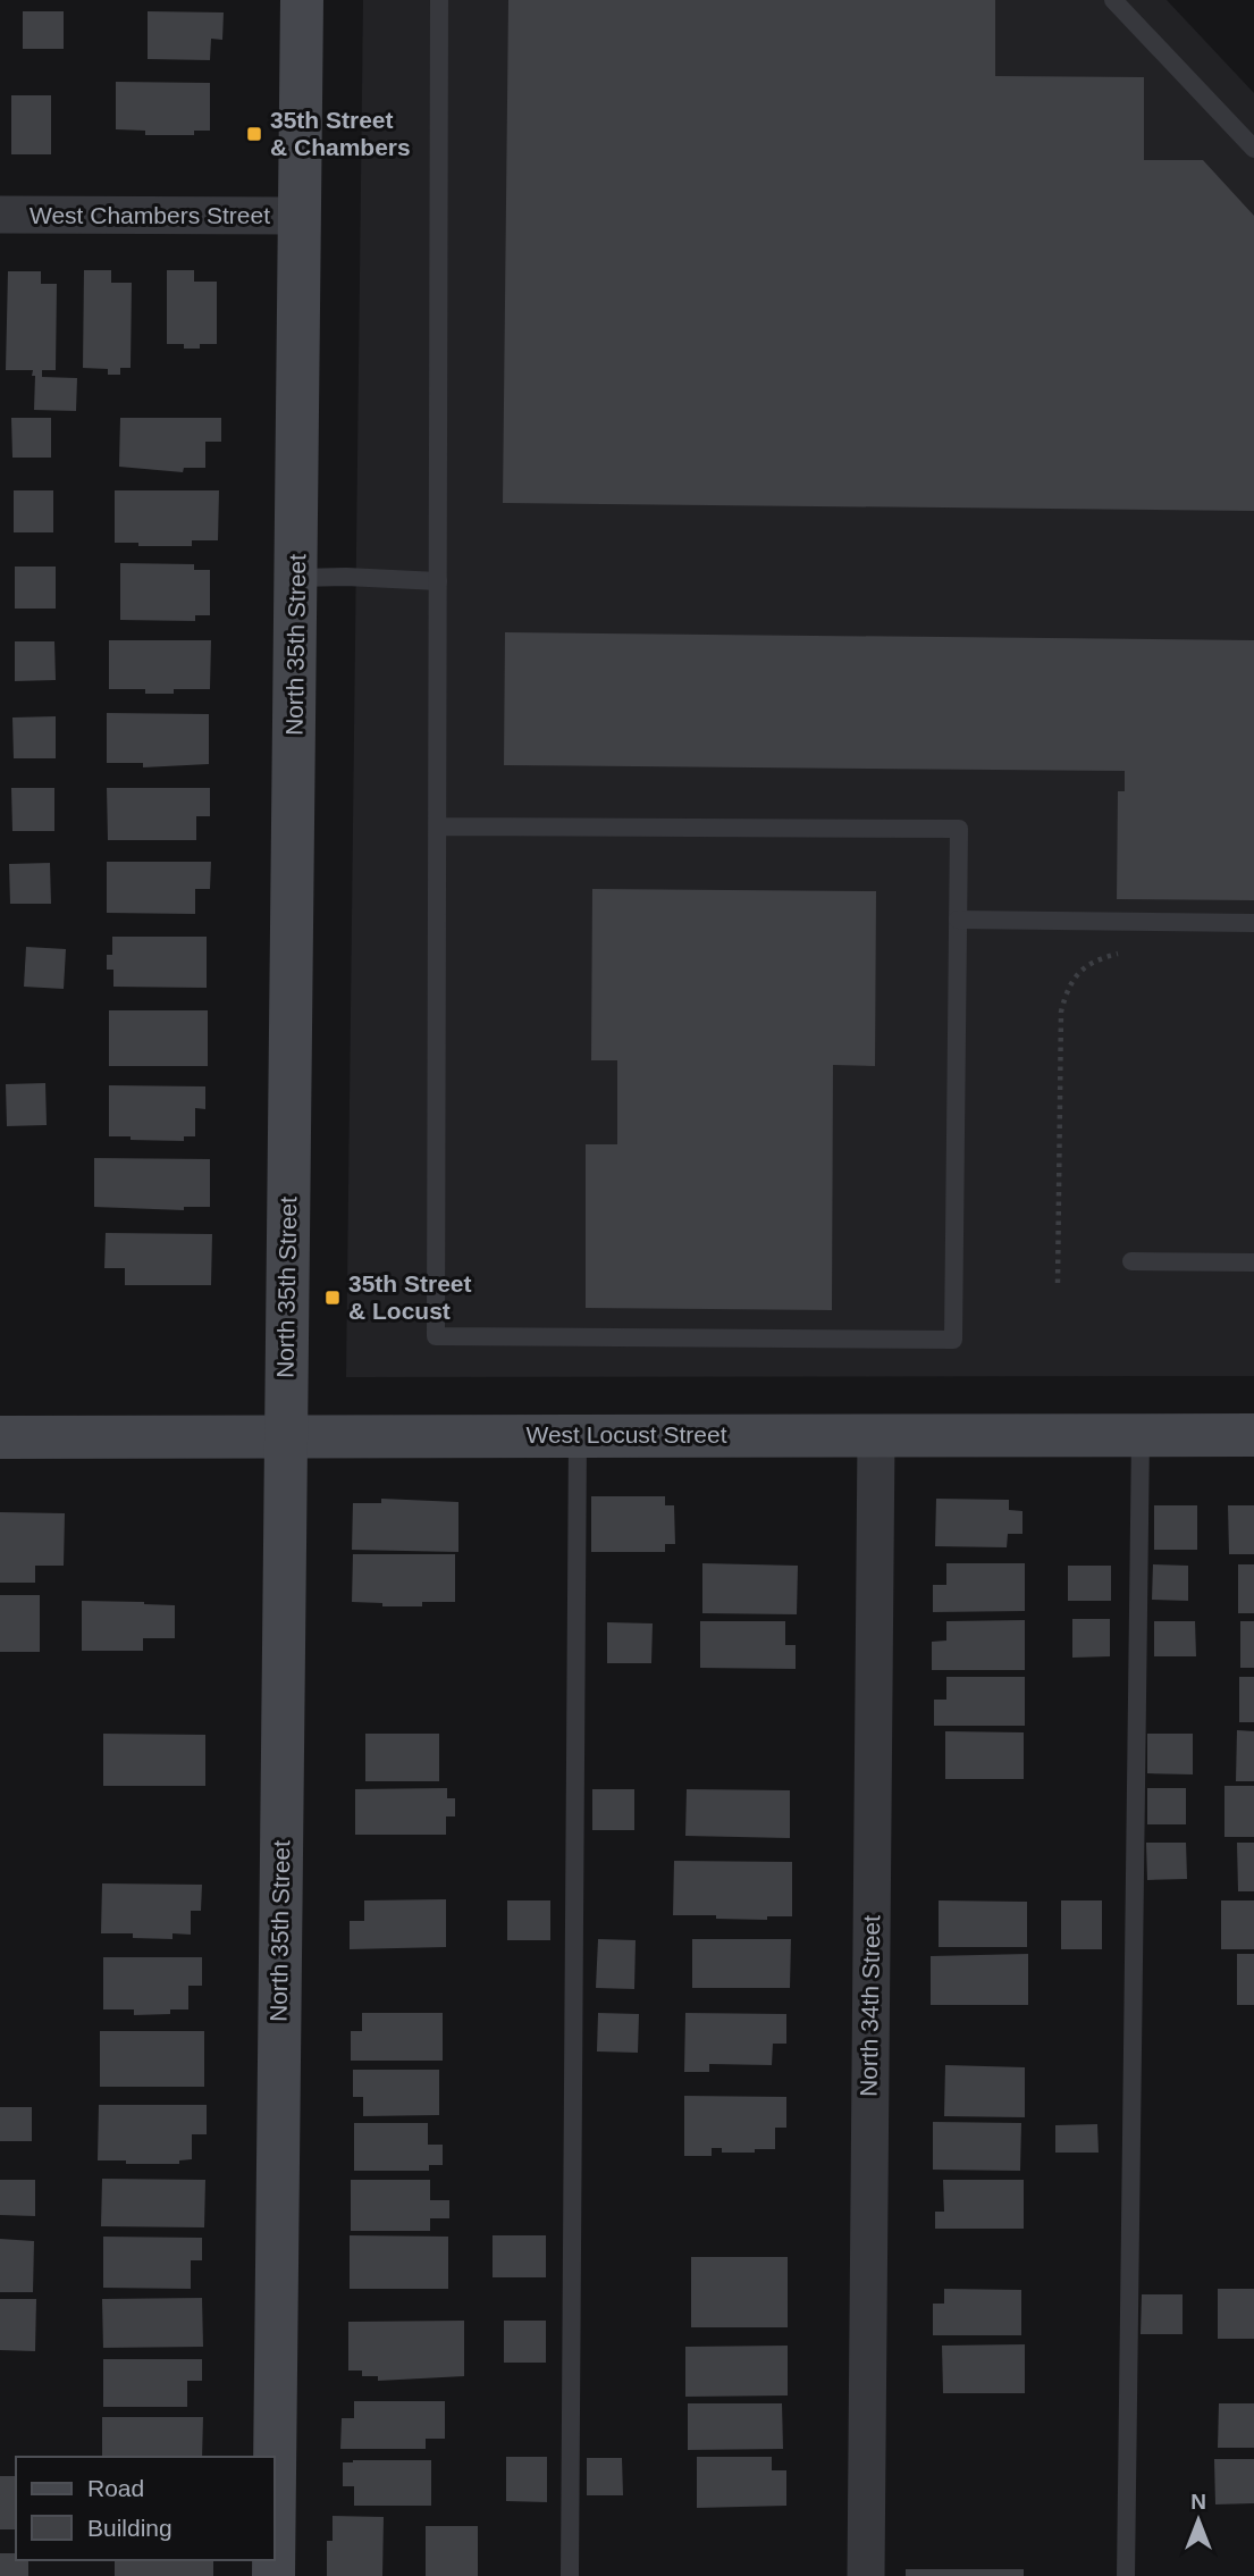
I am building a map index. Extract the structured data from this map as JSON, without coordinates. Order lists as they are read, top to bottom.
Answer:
{
  "streets": {
    "main road": ["North 35th Street", "West Locust Street"],
    "street": ["West Chambers Street", "North 34th Street"]
  },
  "crossings": [
    ["West Chambers Street", "North 35th Street"],
    ["North 35th Street", "West Locust Street"],
    ["West Locust Street", "North 34th Street"]
  ],
  "places": {
    "transit": ["35th Street & Chambers", "35th Street & Locust"]
  },
  "legend": ["Road", "Building"],
  "north": "top"
}
